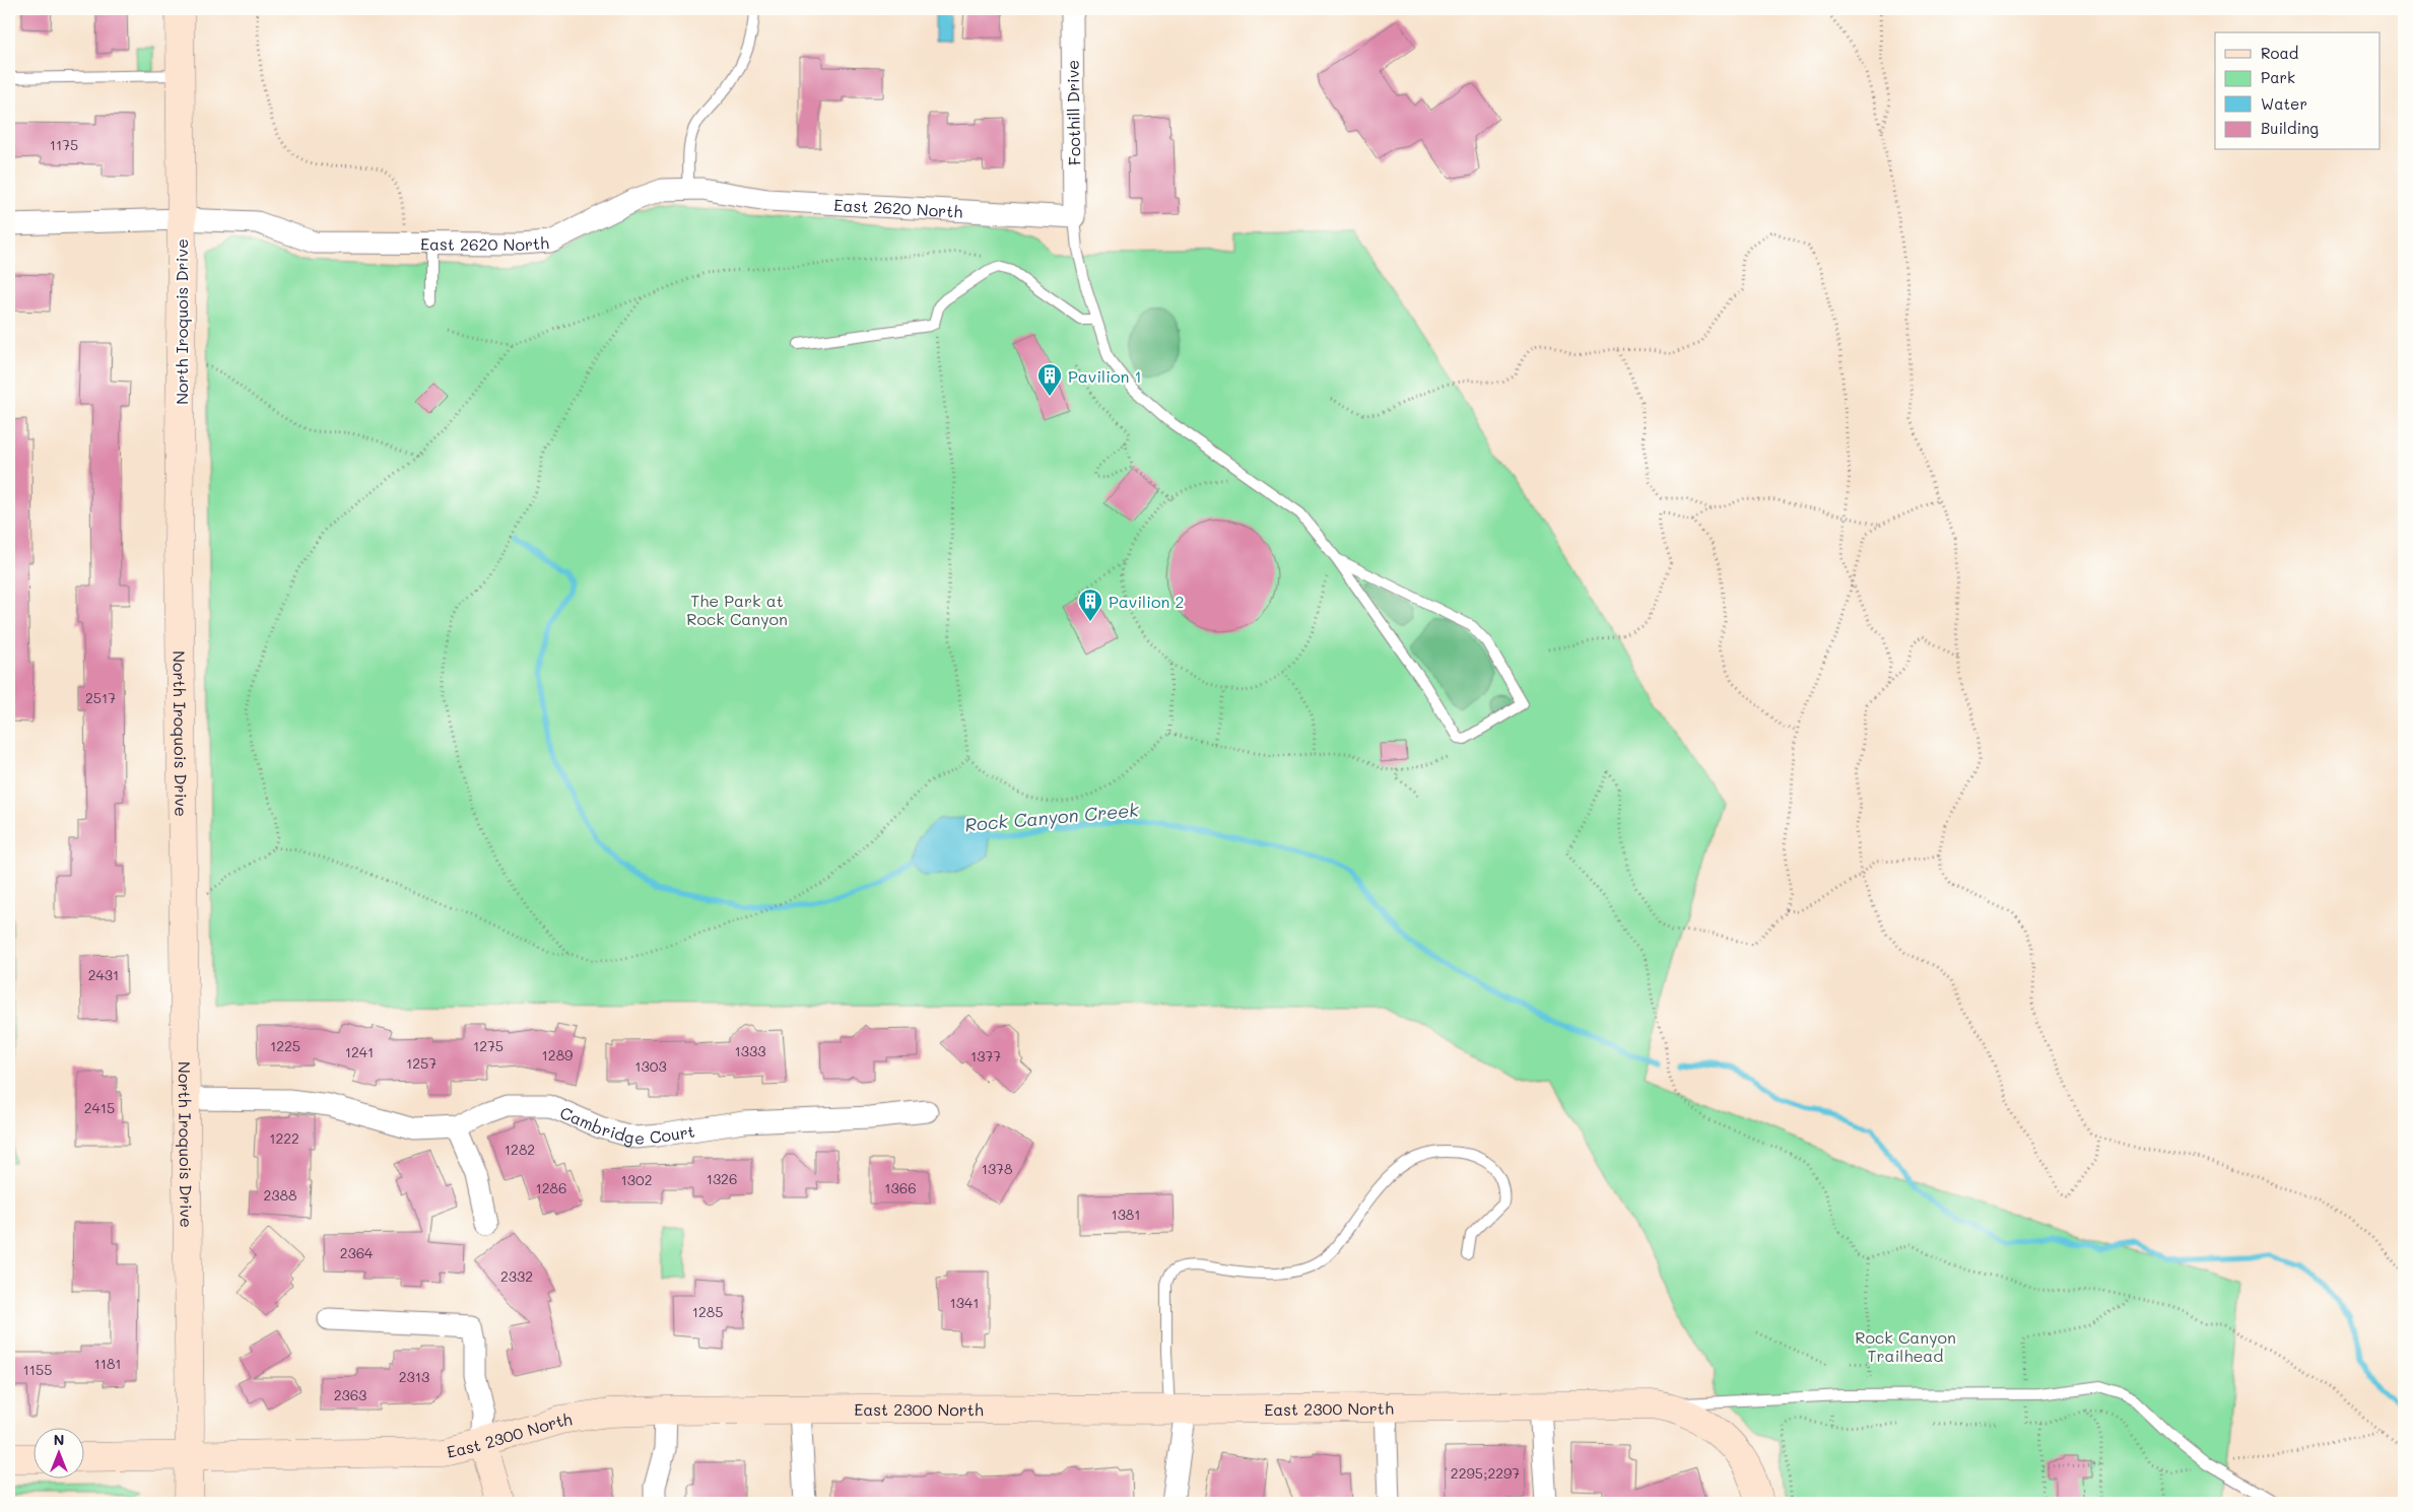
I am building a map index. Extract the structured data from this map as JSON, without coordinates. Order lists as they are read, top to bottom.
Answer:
{
  "streets": {
    "street": [
      "Foothill Drive",
      "East 2620 North",
      "North Iroquois Drive",
      "Cambridge Court",
      "East 2300 North"
    ]
  },
  "crossings": [
    ["Foothill Drive", "East 2620 North"],
    ["East 2620 North", "North Iroquois Drive"],
    ["North Iroquois Drive", "Cambridge Court"],
    ["North Iroquois Drive", "East 2300 North"]
  ],
  "water": ["Rock Canyon Creek"],
  "parks": ["The Park at Rock Canyon", "Rock Canyon Trailhead"],
  "places": {
    "building": ["Pavilion 1", "Pavilion 2"]
  },
  "house_numbers": [
    "1175",
    "2517",
    "2431",
    "1225",
    "1275",
    "1333",
    "1241",
    "1289",
    "1377",
    "1257",
    "1303",
    "2415",
    "1222",
    "1282",
    "1378",
    "1326",
    "1302",
    "1286",
    "1366",
    "2388",
    "1381",
    "2364",
    "2332",
    "1341",
    "1285",
    "1181",
    "1155",
    "2313",
    "2363",
    "2295;2297"
  ],
  "legend": [
    "Road",
    "Park",
    "Water",
    "Building"
  ],
  "north": "top"
}
